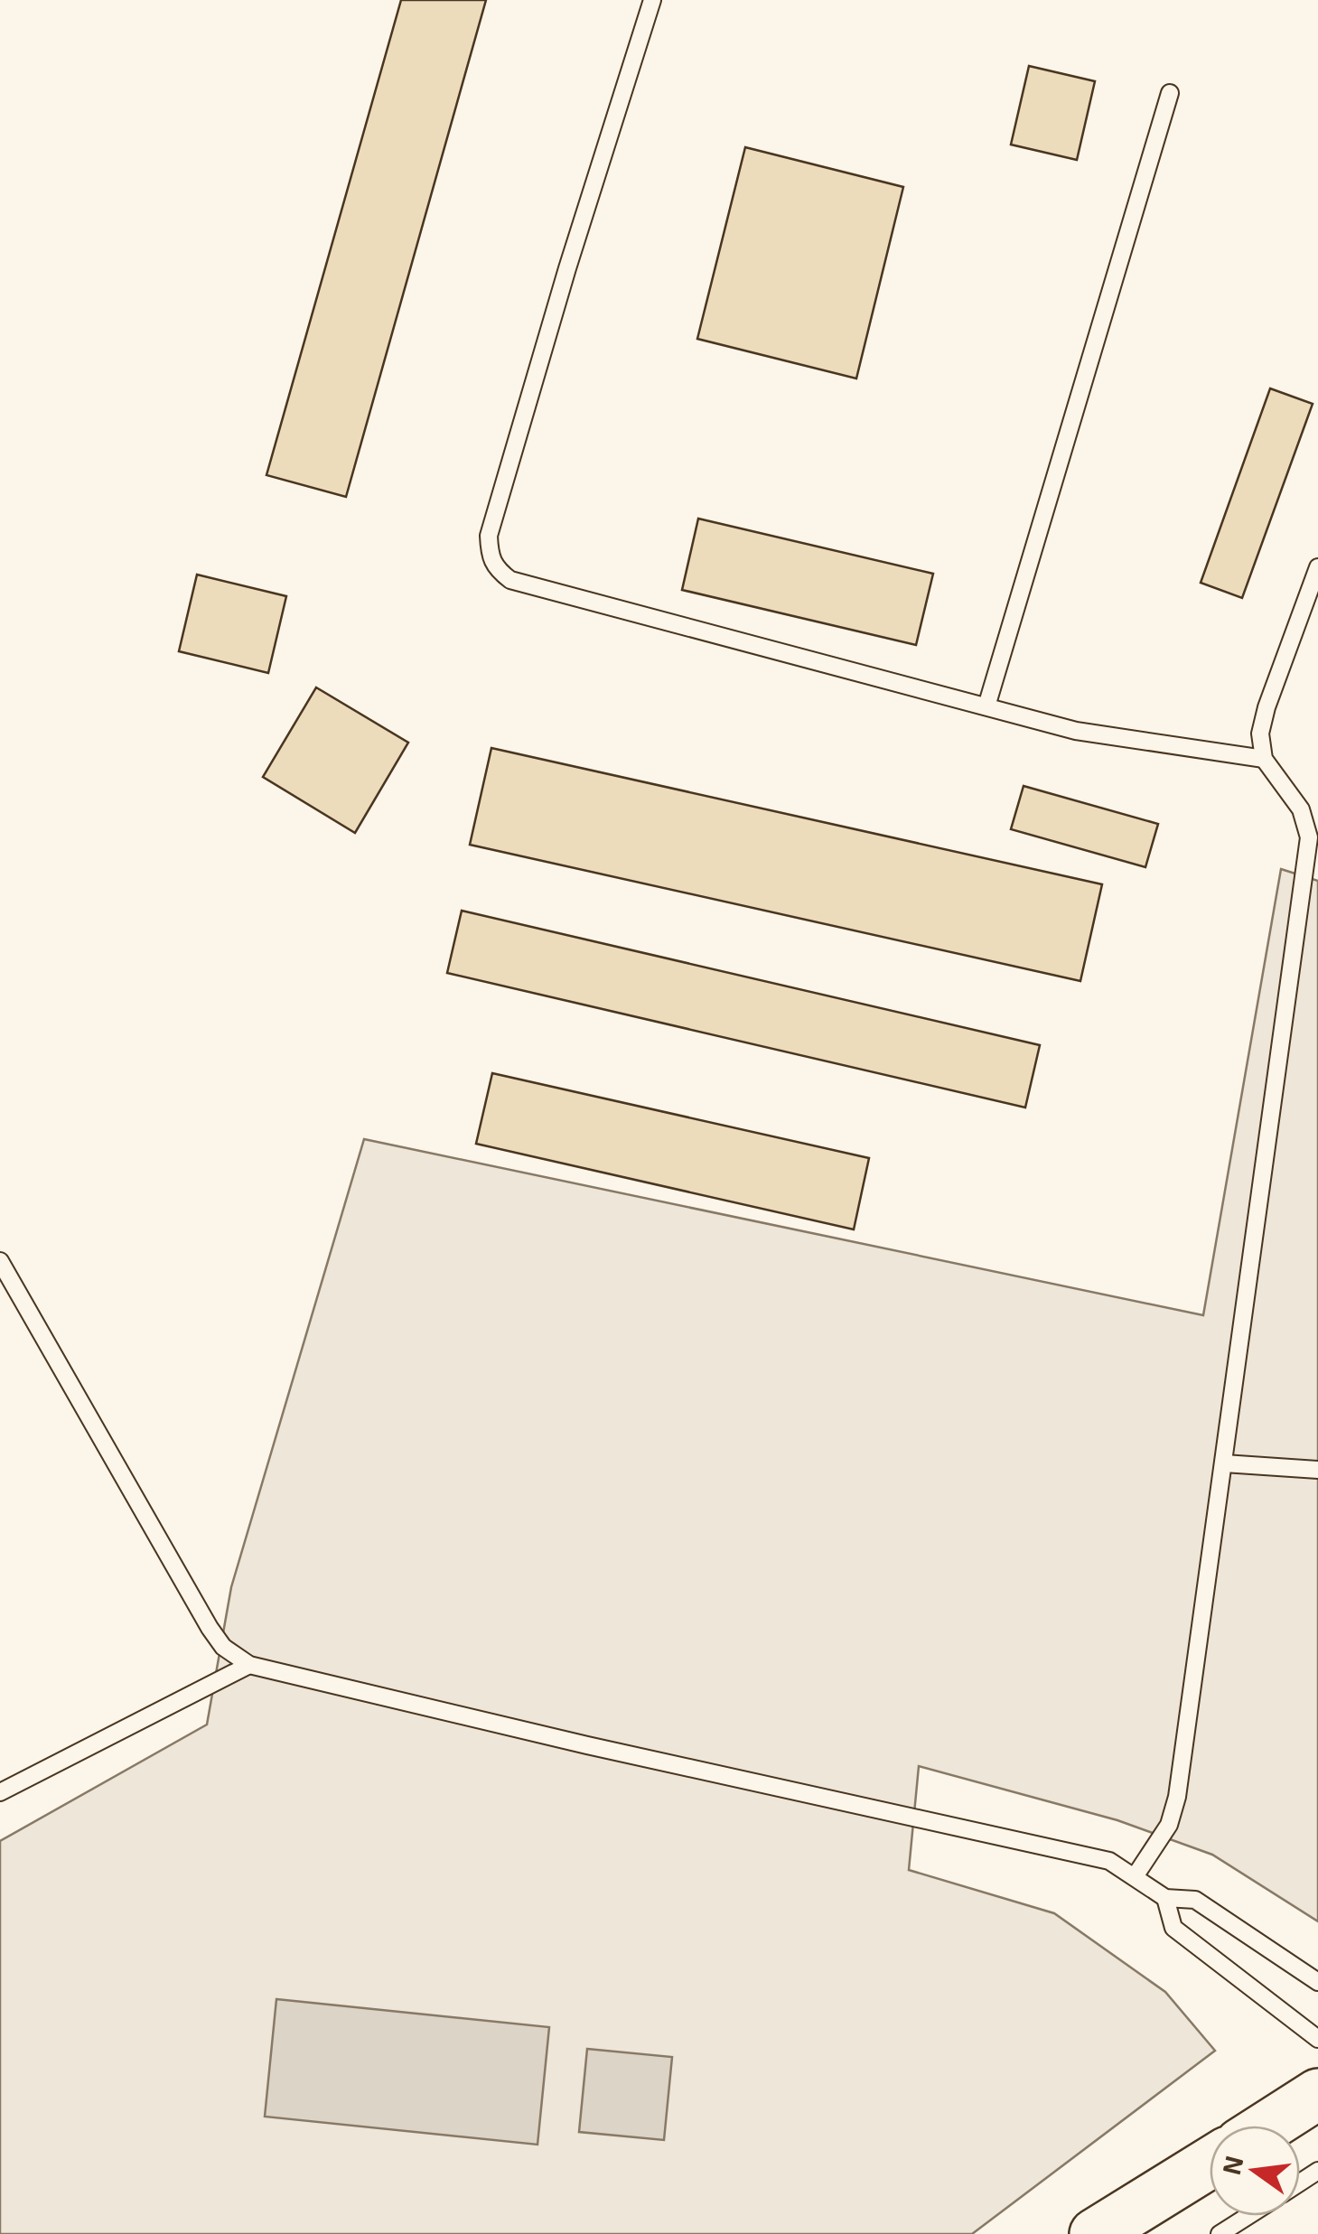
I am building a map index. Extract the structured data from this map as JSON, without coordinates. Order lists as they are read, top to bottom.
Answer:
{
  "north": "left"
}
